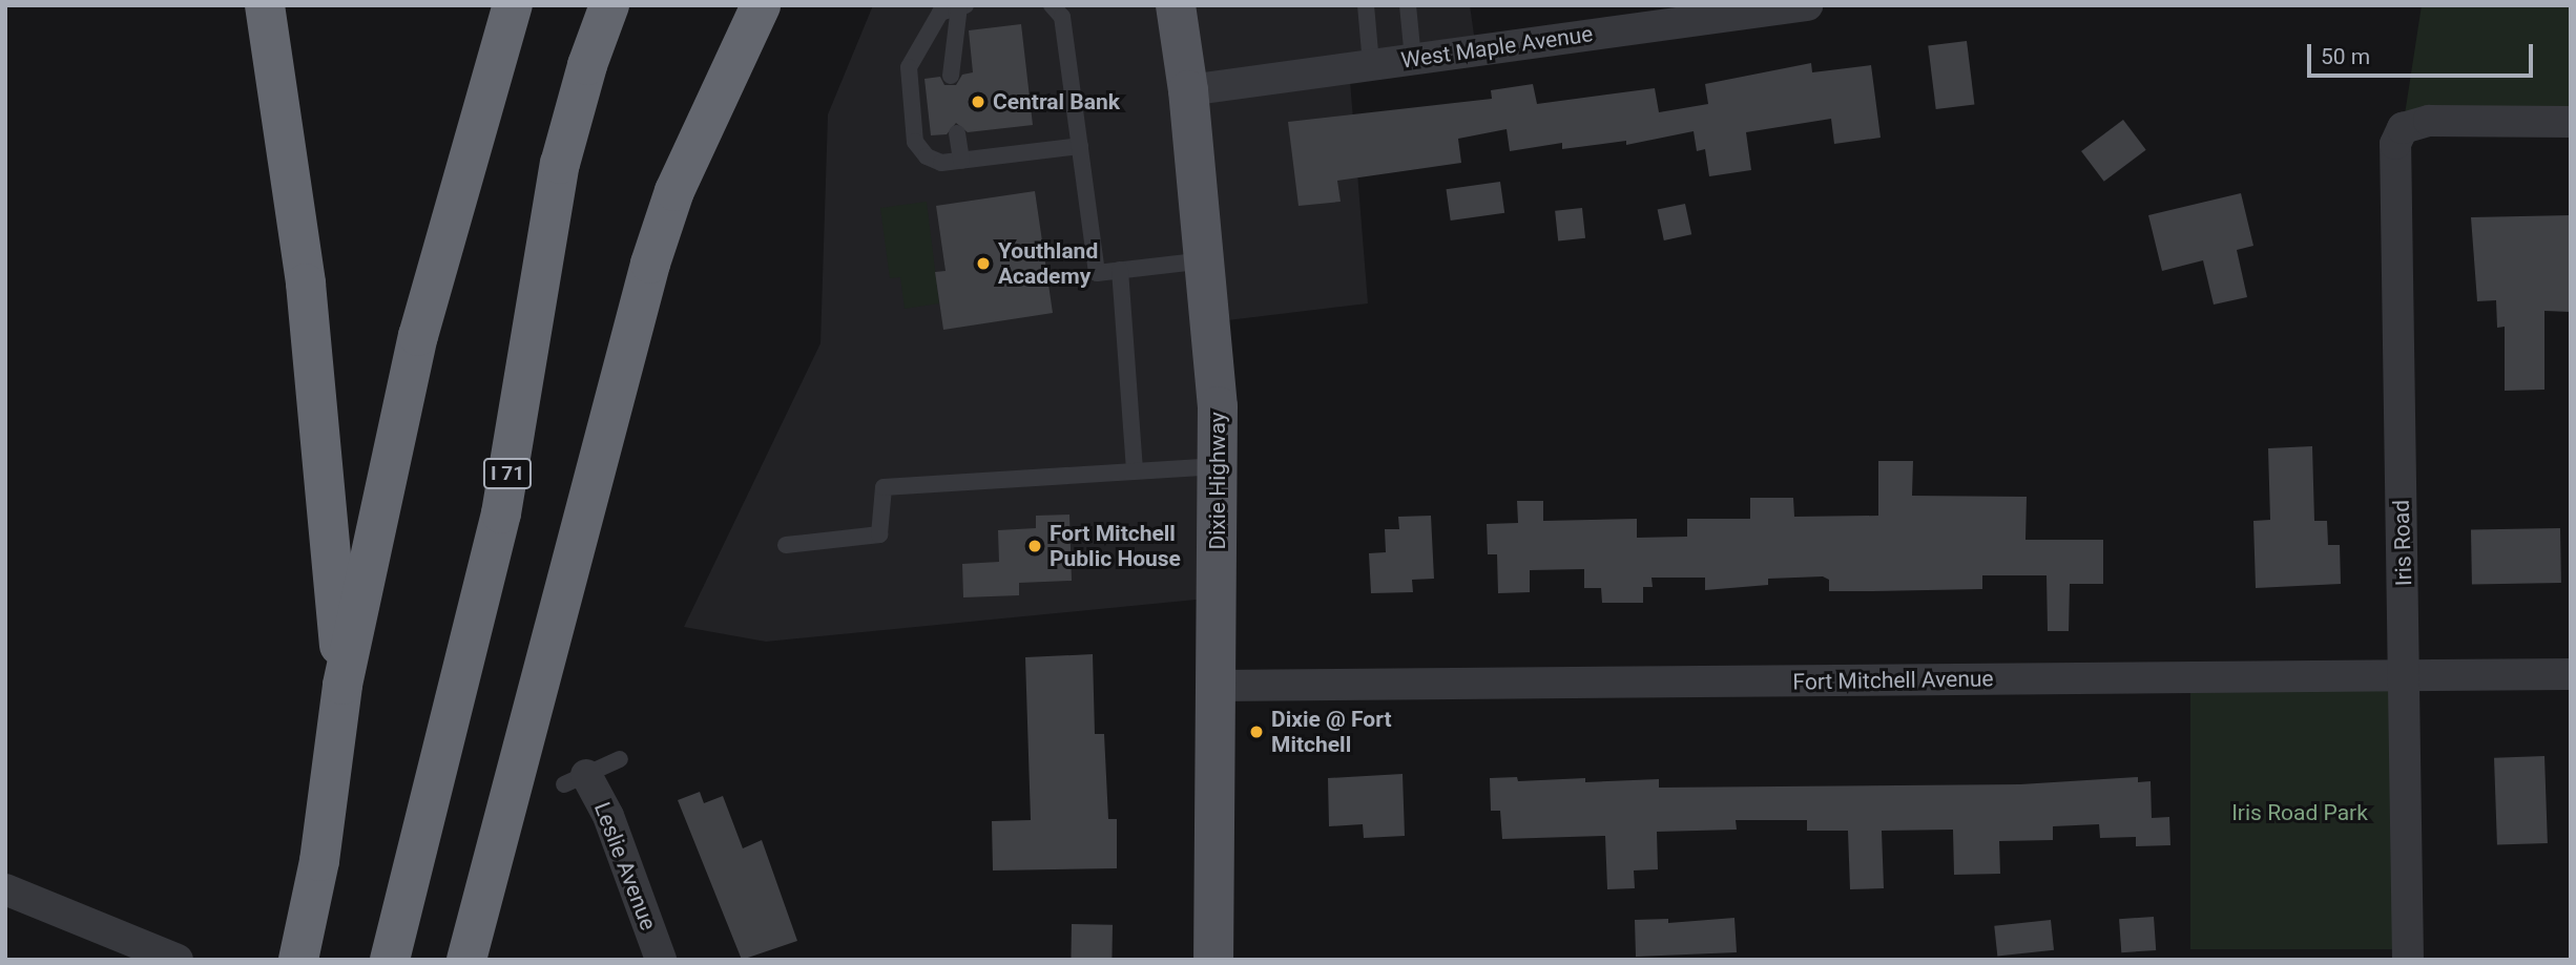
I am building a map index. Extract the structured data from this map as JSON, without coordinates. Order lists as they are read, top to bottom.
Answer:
{
  "streets": {
    "highway": ["I 71"],
    "main road": ["Dixie Highway"],
    "street": [
      "West Maple Avenue",
      "Iris Road",
      "Fort Mitchell Avenue",
      "Leslie Avenue"
    ]
  },
  "crossings": [
    ["West Maple Avenue", "Dixie Highway"],
    ["Dixie Highway", "Fort Mitchell Avenue"],
    ["Iris Road", "Fort Mitchell Avenue"]
  ],
  "parks": ["Iris Road Park"],
  "places": [
    "Central Bank",
    "Youthland Academy",
    "Fort Mitchell Public House",
    "Dixie @ Fort Mitchell"
  ],
  "scale_bar": "50 m"
}
